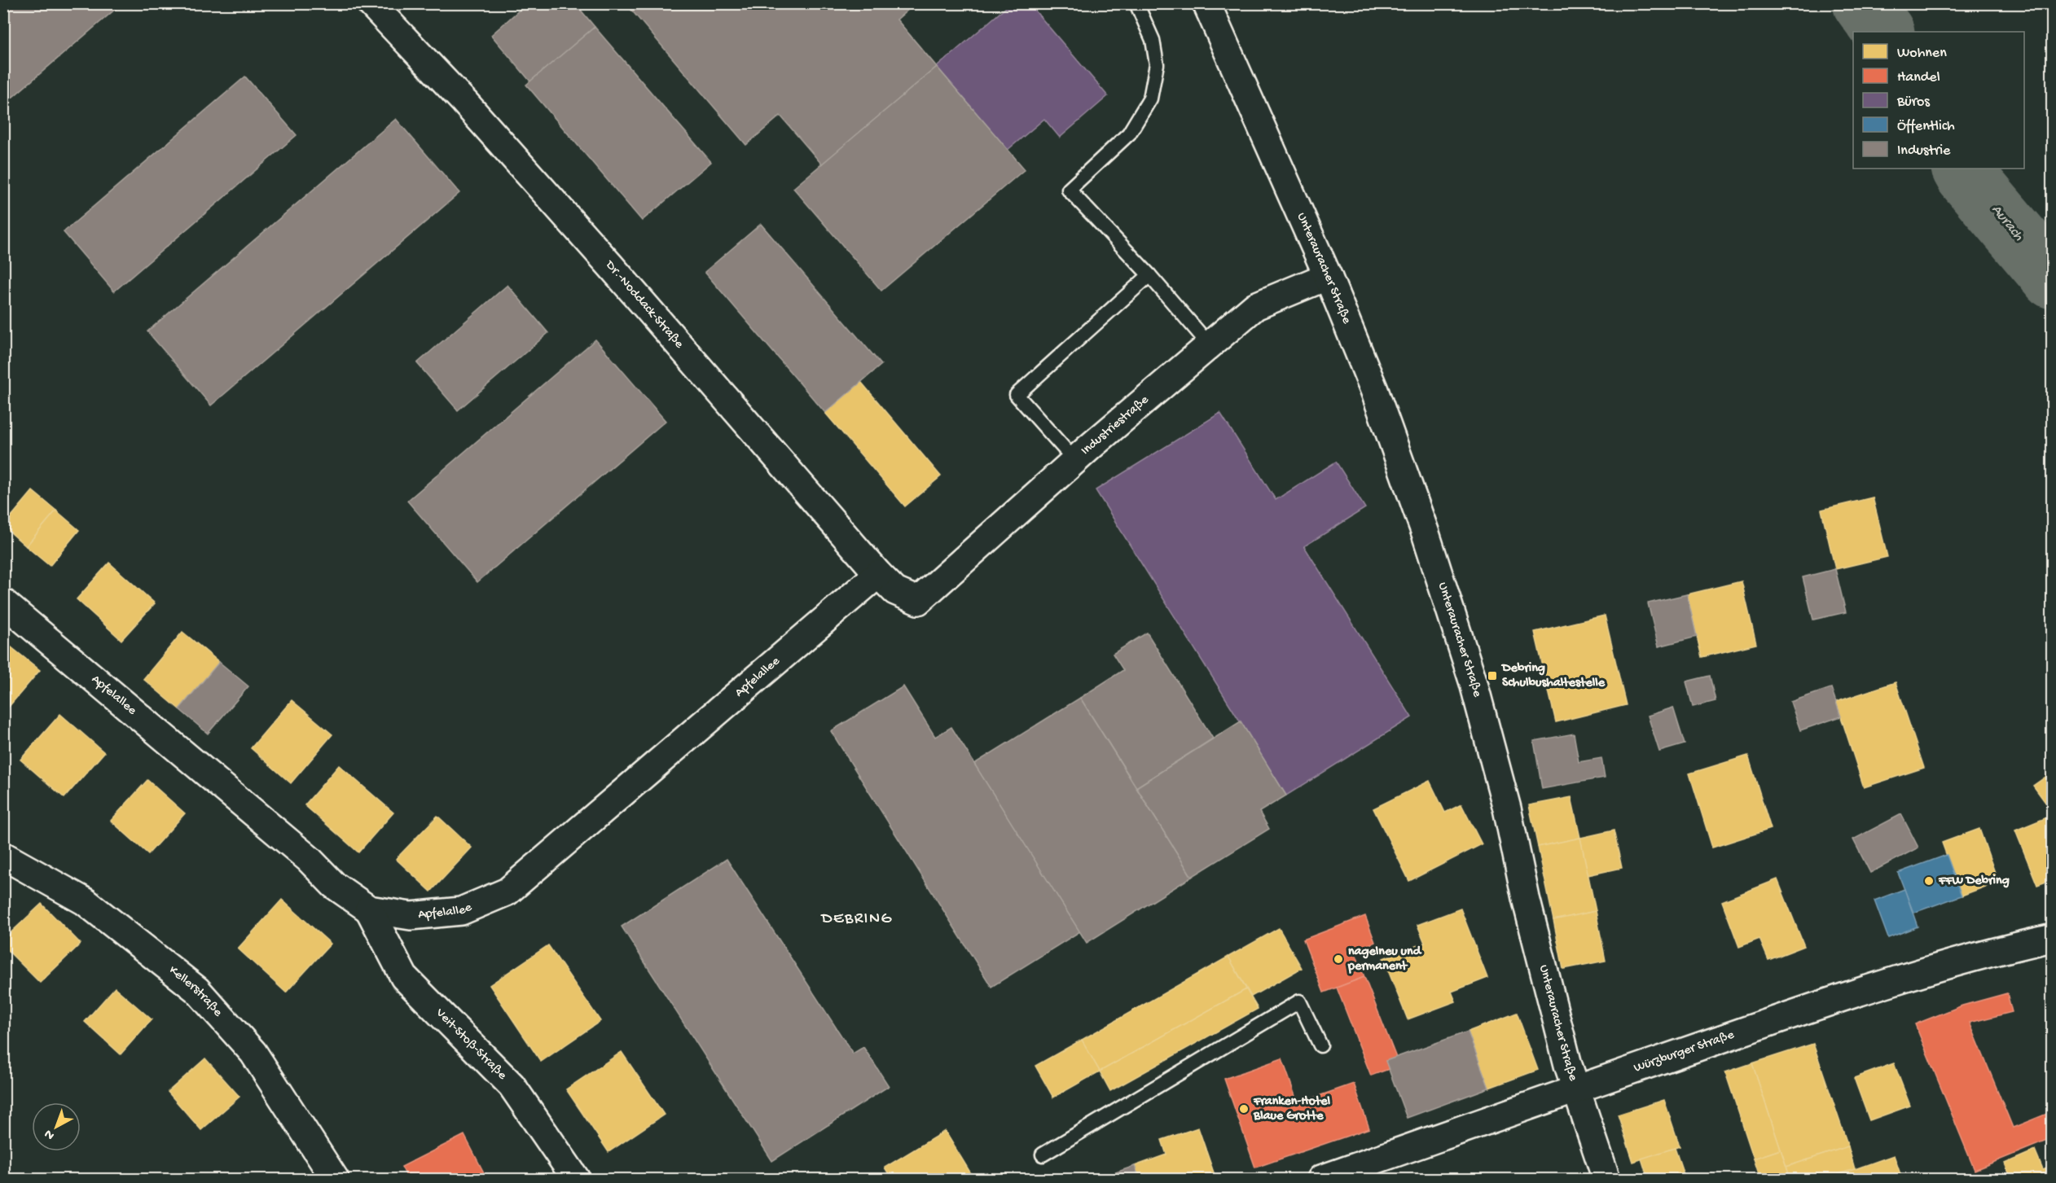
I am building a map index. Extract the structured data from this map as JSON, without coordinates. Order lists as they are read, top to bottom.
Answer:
{
  "streets": {
    "street": [
      "Unterauracher Straße",
      "Dr.-Noddack-Straße",
      "Industriestraße",
      "Apfelallee",
      "Kellerstraße",
      "Veit-Stoß-Straße",
      "Würzburger Straße"
    ]
  },
  "crossings": [
    ["Unterauracher Straße", "Industriestraße"],
    ["Unterauracher Straße", "Würzburger Straße"],
    ["Dr.-Noddack-Straße", "Industriestraße"],
    ["Dr.-Noddack-Straße", "Apfelallee"],
    ["Apfelallee", "Veit-Stoß-Straße"]
  ],
  "districts": ["DEBRING"],
  "water": ["Aurach"],
  "places": {
    "transit": ["Debring Schulbushaltestelle"],
    "other": ["FFW Debring", "nagelneu und permanent", "Franken-Hotel Blaue Grotte"]
  },
  "legend": [
    "Wohnen",
    "Handel",
    "Büros",
    "Öffentlich",
    "Industrie"
  ],
  "north": "bottom left"
}
